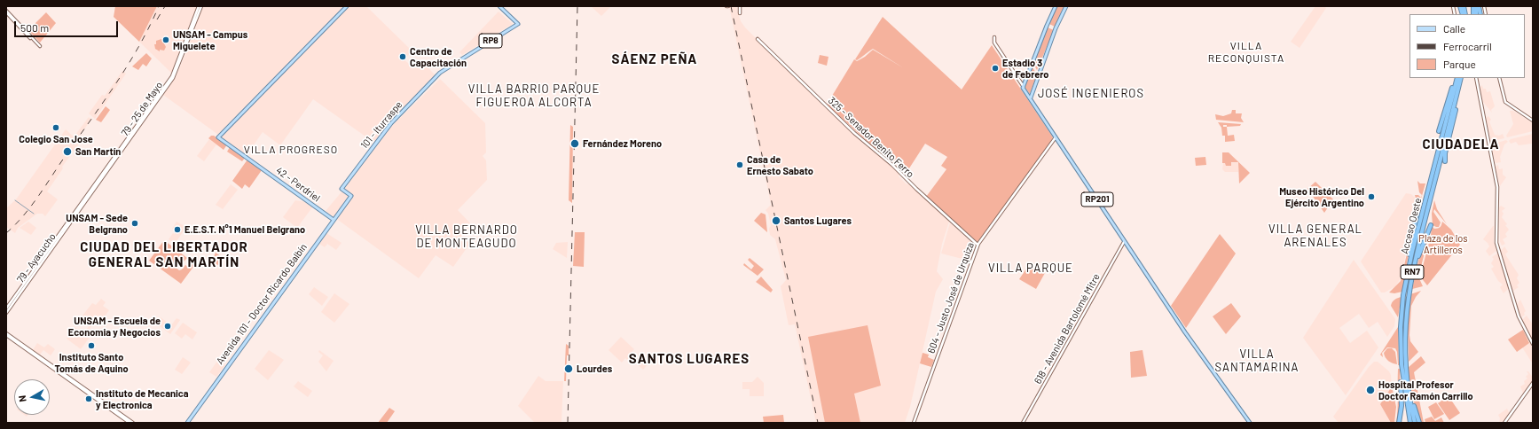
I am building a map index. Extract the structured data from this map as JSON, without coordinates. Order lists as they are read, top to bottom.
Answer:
{
  "streets": {
    "highway": ["Acceso Oeste", "RN7"],
    "main road": [
      "RP8",
      "79 - 25 de Mayo",
      "101 - Iturraspe",
      "325 - Senador Benito Ferro",
      "42 - Perdriel",
      "RP201",
      "79 - Ayacucho",
      "604 - Justo José de Urquiza",
      "Avenida 101 - Doctor Ricardo Balbín",
      "618 - Avenida Bartolomé Mitre"
    ]
  },
  "crossings": [
    ["79 - 25 de Mayo", "79 - Ayacucho"],
    ["101 - Iturraspe", "Avenida 101 - Doctor Ricardo Balbín"],
    ["325 - Senador Benito Ferro", "604 - Justo José de Urquiza"],
    ["42 - Perdriel", "Avenida 101 - Doctor Ricardo Balbín"],
    ["RP201", "604 - Justo José de Urquiza"],
    ["RP201", "618 - Avenida Bartolomé Mitre"]
  ],
  "districts": [
    "VILLA RECONQUISTA",
    "SÁENZ PEÑA",
    "VILLA BARRIO PARQUE FIGUEROA ALCORTA",
    "JOSÉ INGENIEROS",
    "CIUDADELA",
    "VILLA PROGRESO",
    "VILLA GENERAL ARENALES",
    "VILLA BERNARDO DE MONTEAGUDO",
    "CIUDAD DEL LIBERTADOR GENERAL SAN MARTÍN",
    "VILLA PARQUE",
    "VILLA SANTAMARINA",
    "SANTOS LUGARES"
  ],
  "parks": ["Plaza de los Artilleros"],
  "places": [
    "UNSAM - Campus Miguelete",
    "Centro de Capacitación",
    "Estadio 3 de Febrero",
    "Colegio San Jose",
    "Fernández Moreno",
    "San Martín",
    "Casa de Ernesto Sabato",
    "Museo Histórico Del Ejército Argentino",
    "Santos Lugares",
    "UNSAM - Sede Belgrano",
    "E.E.S.T. N°1 Manuel Belgrano",
    "UNSAM - Escuela de Economia y Negocios",
    "Instituto Santo Tomás de Aquino",
    "Lourdes",
    "Hospital Profesor Doctor Ramón Carrillo",
    "Instituto de Mecanica y Electronica"
  ],
  "legend": ["Calle", "Ferrocarril", "Parque"],
  "scale_bar": "500 m",
  "north": "left"
}
